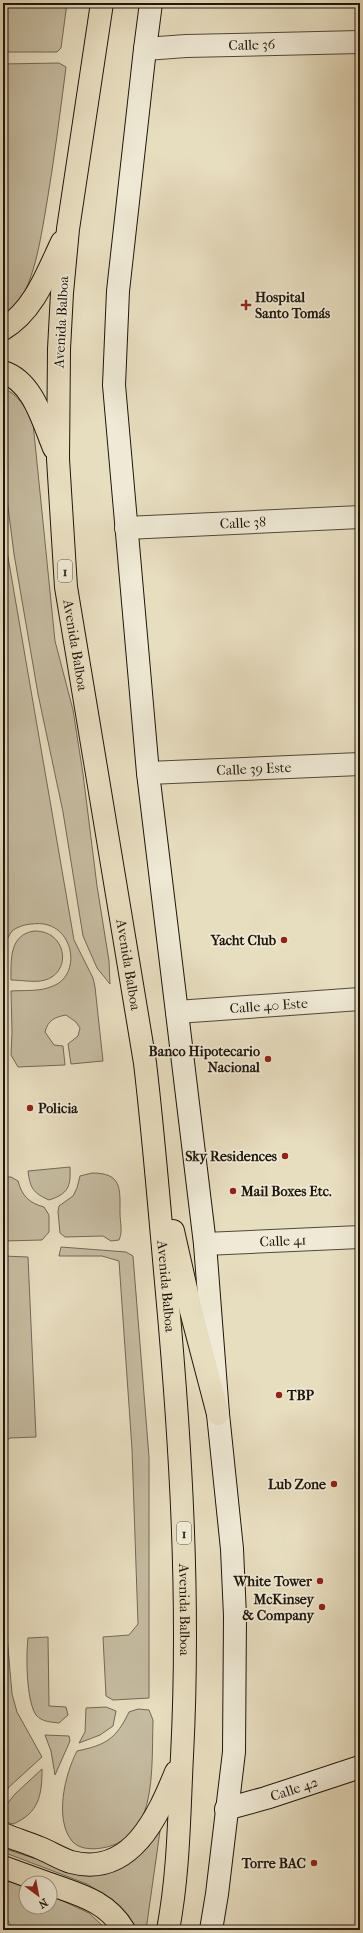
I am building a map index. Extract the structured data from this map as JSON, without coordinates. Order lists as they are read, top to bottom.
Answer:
{
  "streets": {
    "highway": ["Avenida Balboa", "1"],
    "main road": [
      "Calle 36",
      "Calle 38",
      "Calle 39 Este",
      "Calle 40 Este",
      "Calle 41",
      "Calle 42"
    ]
  },
  "places": {
    "health": ["Hospital Santo Tomás"],
    "other": [
      "Yacht Club",
      "Banco Hipotecario Nacional",
      "Policia",
      "Sky Residences",
      "Mail Boxes Etc.",
      "TBP",
      "Lub Zone",
      "White Tower",
      "McKinsey & Company",
      "Torre BAC"
    ]
  },
  "north": "bottom right"
}
